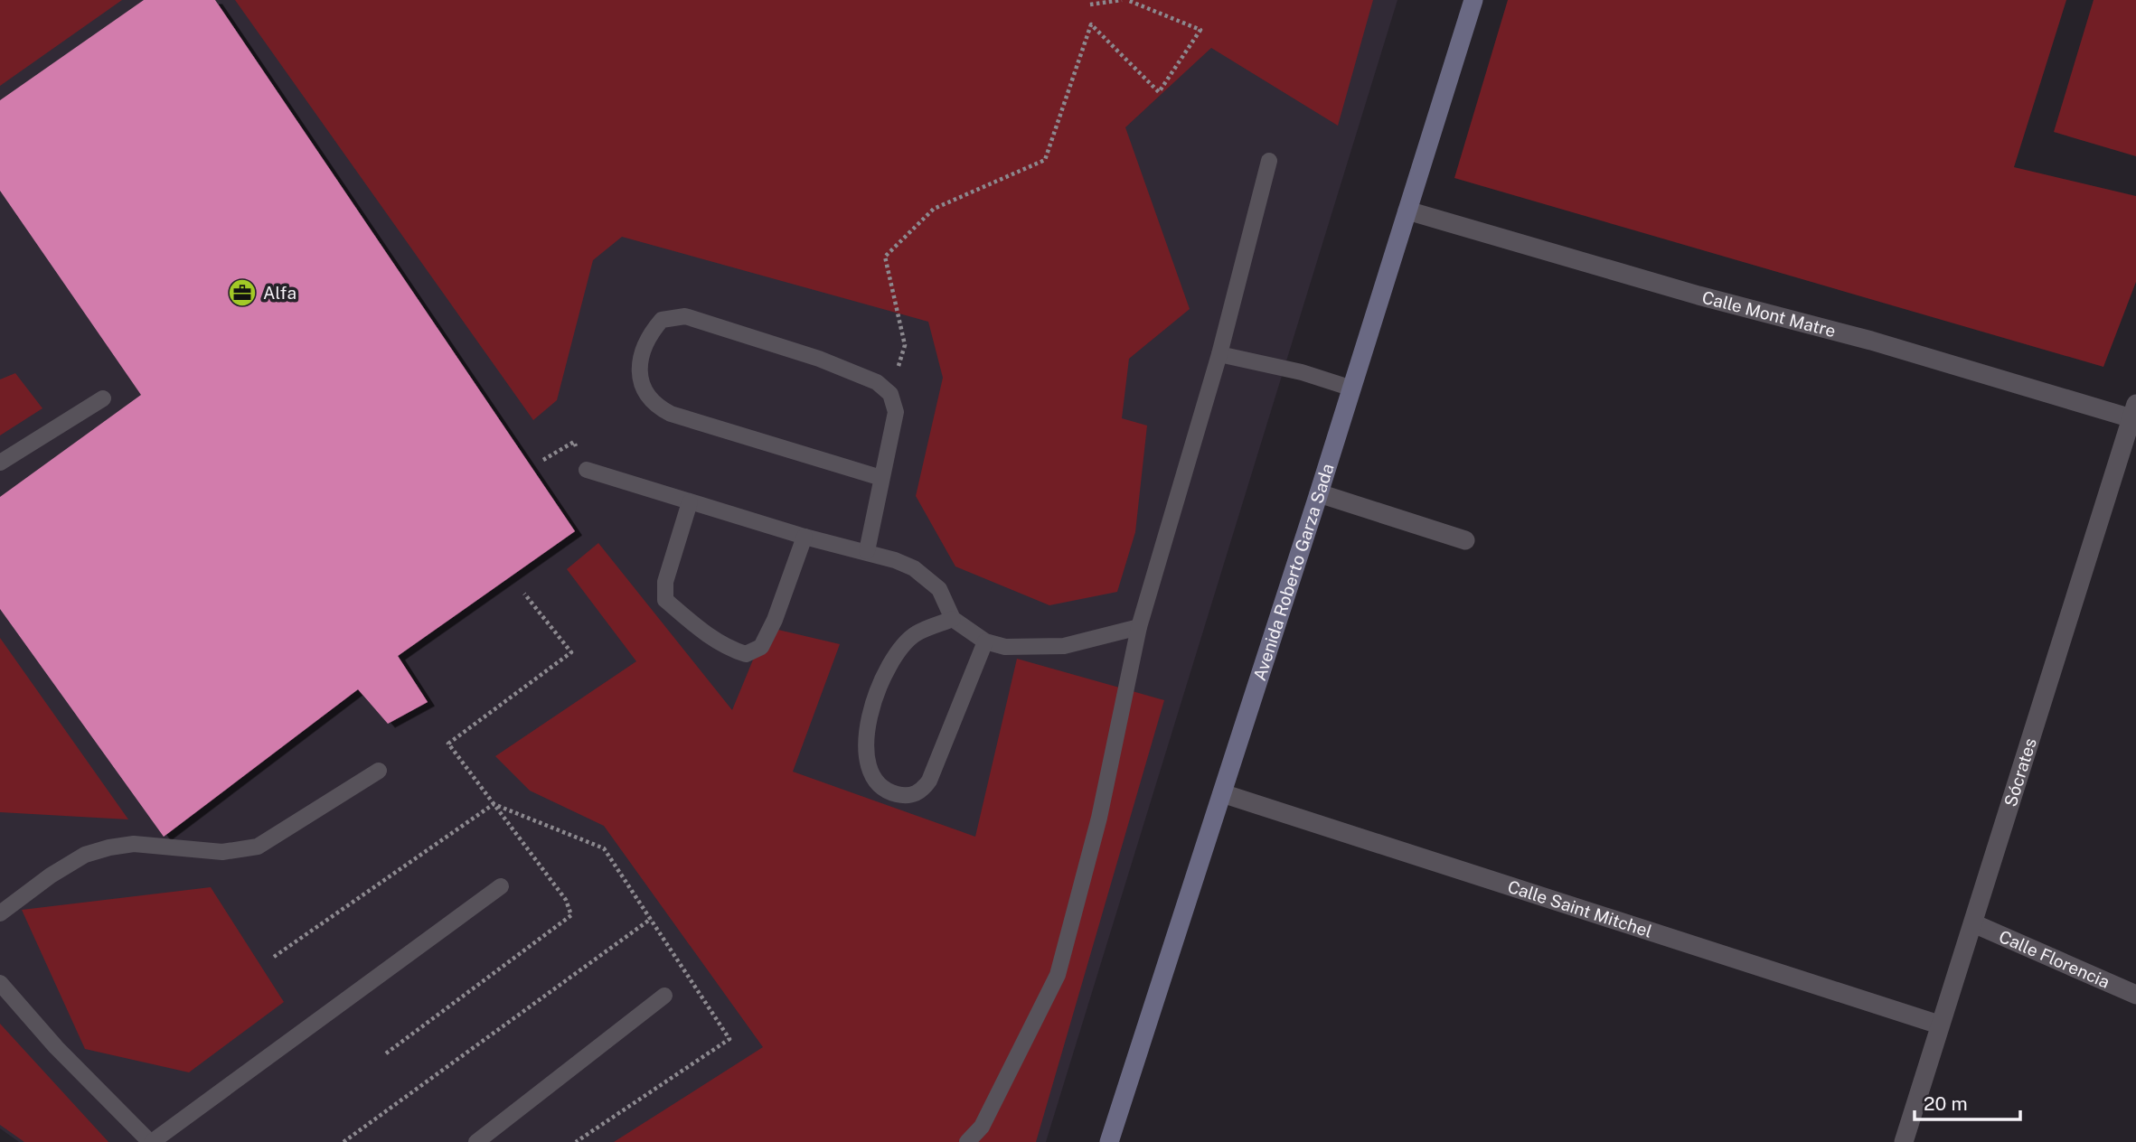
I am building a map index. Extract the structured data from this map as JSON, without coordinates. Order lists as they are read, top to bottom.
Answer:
{
  "streets": {
    "street": [
      "Calle Mont Matre",
      "Avenida Roberto Garza Sada",
      "Sócrates",
      "Calle Saint Mitchel",
      "Calle Florencia"
    ]
  },
  "crossings": [
    ["Calle Mont Matre", "Avenida Roberto Garza Sada"],
    ["Calle Mont Matre", "Sócrates"],
    ["Avenida Roberto Garza Sada", "Calle Saint Mitchel"],
    ["Sócrates", "Calle Saint Mitchel"],
    ["Sócrates", "Calle Florencia"]
  ],
  "places": {
    "office": ["Alfa"]
  },
  "scale_bar": "20 m"
}
